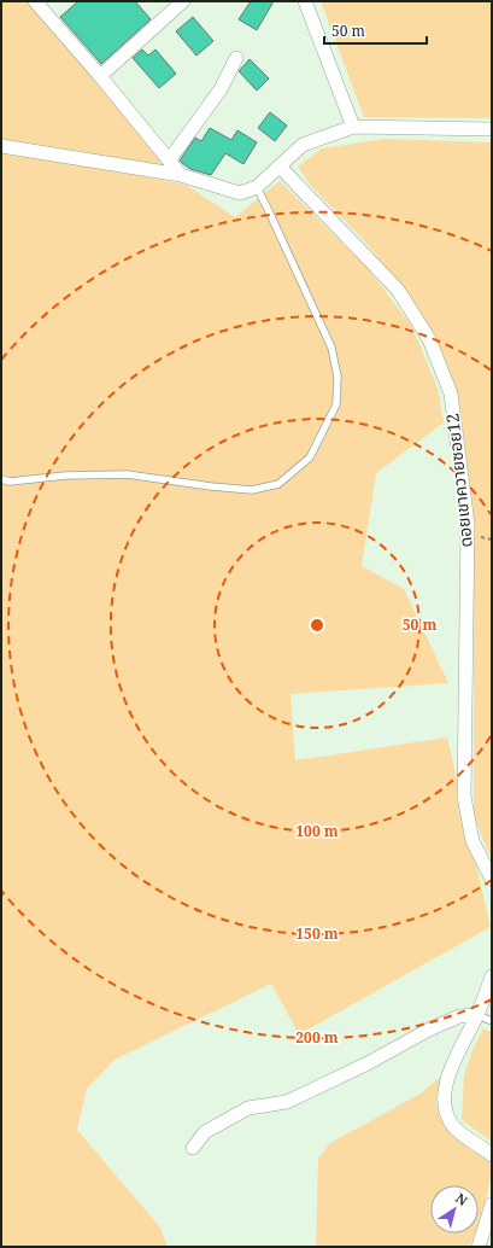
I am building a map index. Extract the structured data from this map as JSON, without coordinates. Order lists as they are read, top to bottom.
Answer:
{
  "streets": {
    "street": ["ดอยเขาควายซอย12"]
  },
  "scale_bar": "50 m",
  "north": "top right",
  "rings": [
    "50 m",
    "100 m",
    "150 m",
    "200 m"
  ]
}
